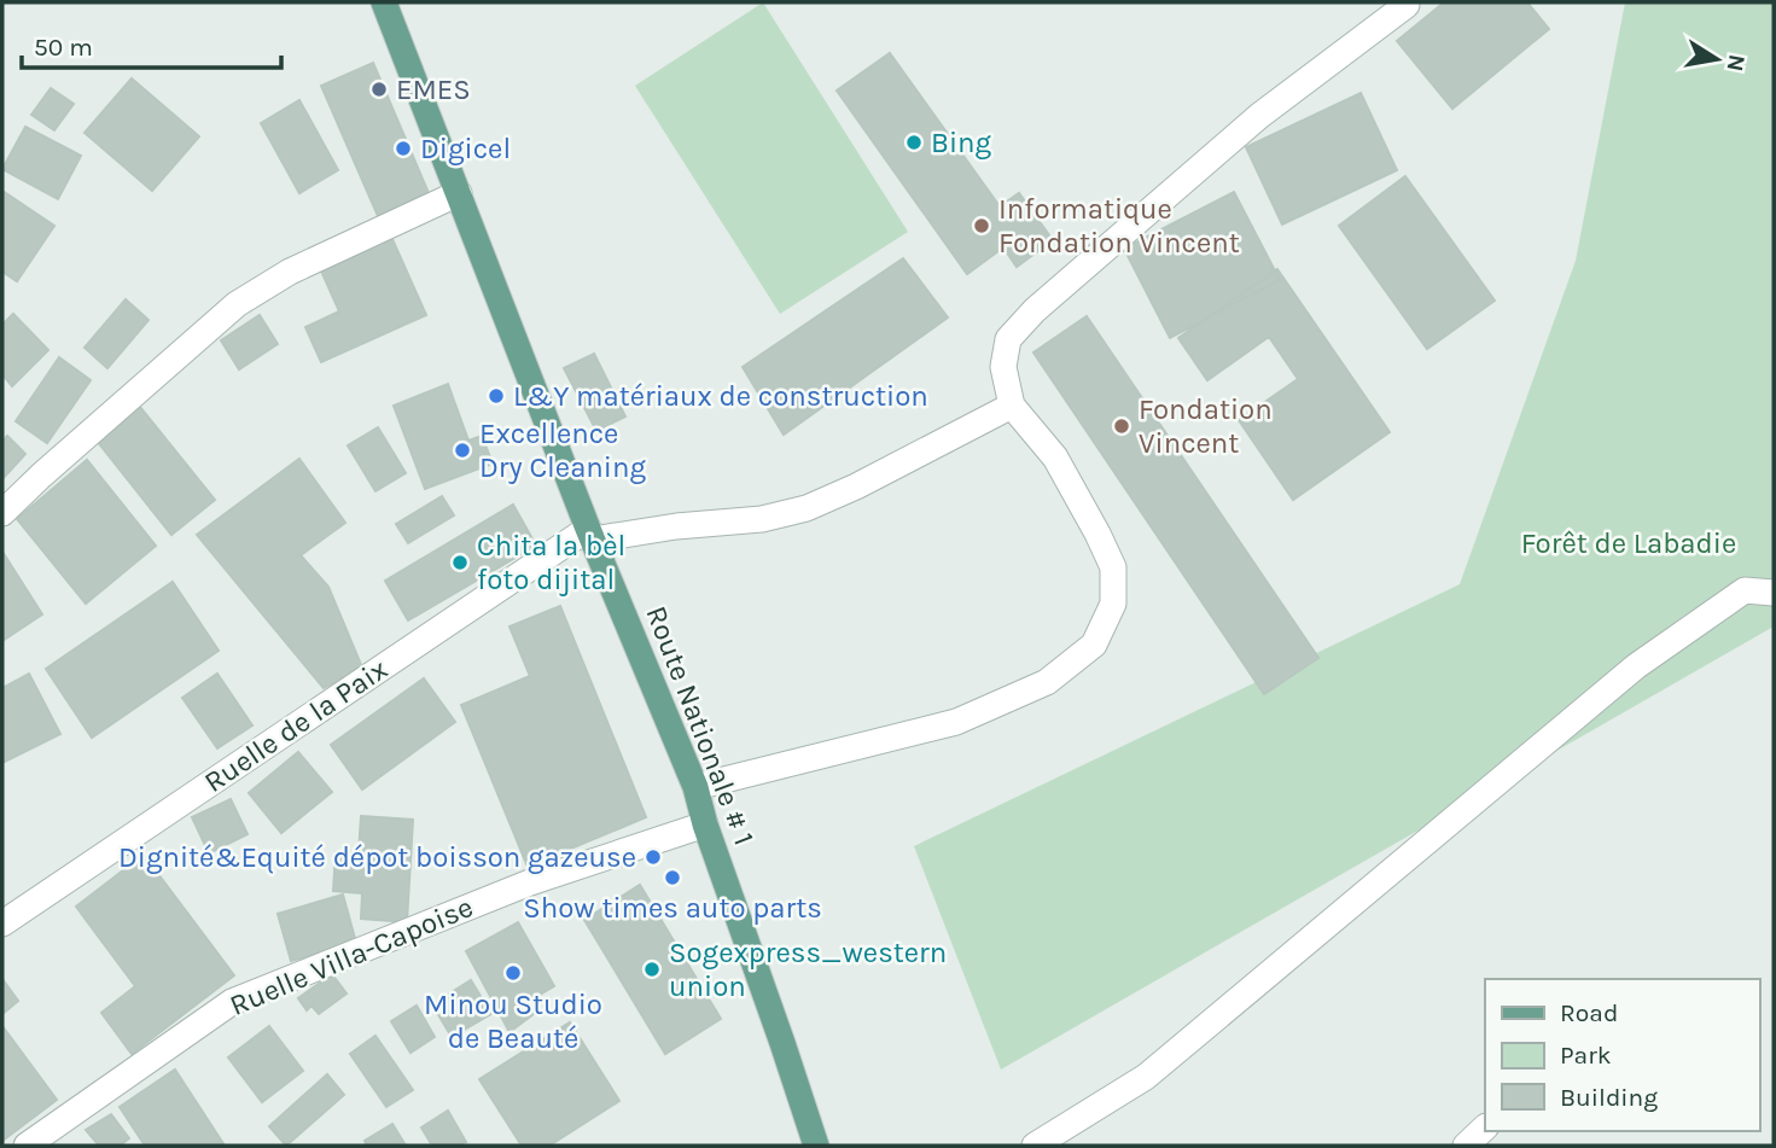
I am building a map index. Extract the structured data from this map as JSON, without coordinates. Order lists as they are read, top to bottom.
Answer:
{
  "streets": {
    "main road": ["Route Nationale # 1"],
    "street": ["Ruelle de la Paix", "Ruelle Villa-Capoise"]
  },
  "crossings": [
    ["Ruelle de la Paix", "Route Nationale # 1"],
    ["Route Nationale # 1", "Ruelle Villa-Capoise"]
  ],
  "parks": ["Forêt de Labadie"],
  "places": [
    "EMES",
    "Bing",
    "Digicel",
    "Informatique Fondation Vincent",
    "L&Y matériaux de construction",
    "Fondation Vincent",
    "Excellence Dry Cleaning",
    "Chita la bèl foto dijital",
    "Dignité&Equité dépot boisson gazeuse",
    "Show times auto parts",
    "Sogexpress_western union",
    "Minou Studio de Beauté"
  ],
  "legend": ["Road", "Park", "Building"],
  "scale_bar": "50 m",
  "north": "right"
}
